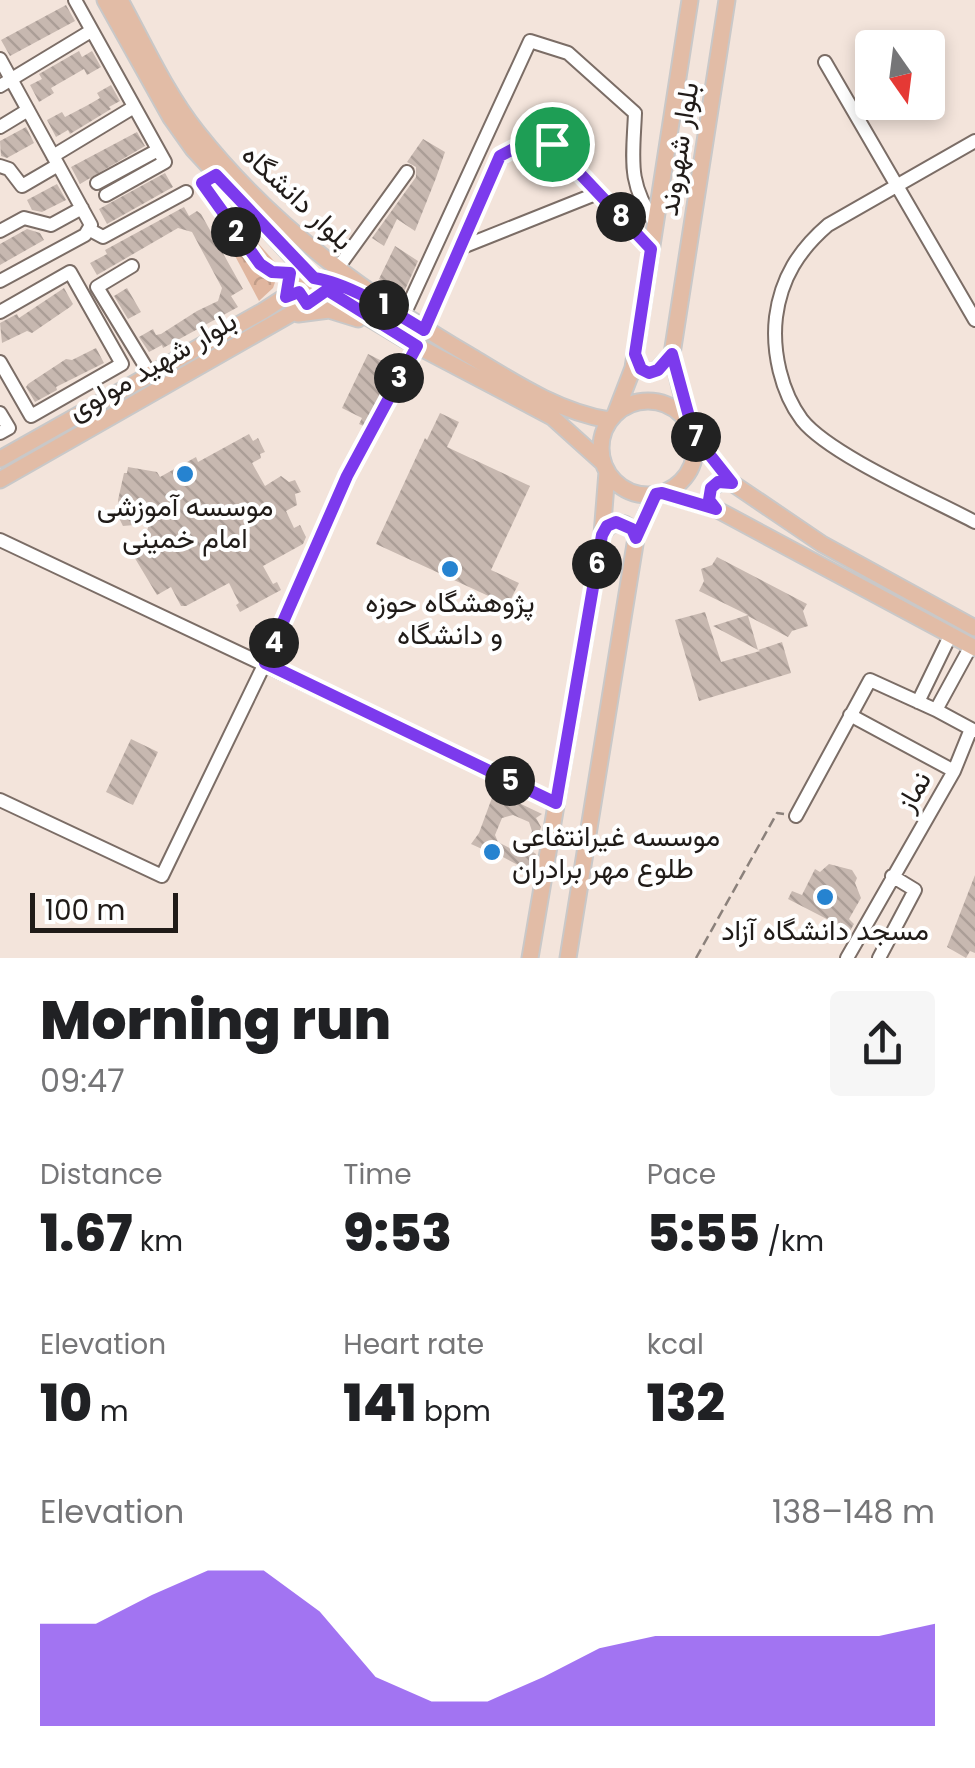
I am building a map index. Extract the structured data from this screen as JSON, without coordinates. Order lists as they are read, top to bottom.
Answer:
{
  "streets": {
    "main road": ["بلوار شهروند", "بلوار دانشگاه", "بلوار شهید مولوی"],
    "street": ["نماز"]
  },
  "crossings": [
    ["بلوار شهروند", "بلوار دانشگاه"],
    ["بلوار دانشگاه", "بلوار شهید مولوی"]
  ],
  "places": [
    "موسسه آموزشی امام خمینی",
    "پژوهشگاه حوزه و دانشگاه",
    "موسسه غیرانتفاعی طلوع مهر برادران",
    "مسجد دانشگاه آزاد"
  ],
  "scale_bar": "100 m",
  "north": "bottom",
  "page": {
    "pins": [
      "8",
      "2",
      "1",
      "3",
      "7",
      "6",
      "4",
      "5"
    ],
    "scale": "100 m",
    "heading": ["Morning run", "09:47"],
    "stats": [
      ["Distance", "1.67 km"],
      ["Time", "9:53"],
      ["Pace", "5:55 /km"],
      ["Elevation", "10 m"],
      ["Heart rate", "141 bpm"],
      ["kcal", "132"]
    ],
    "chart": ["Elevation", "138–148 m"]
  }
}
